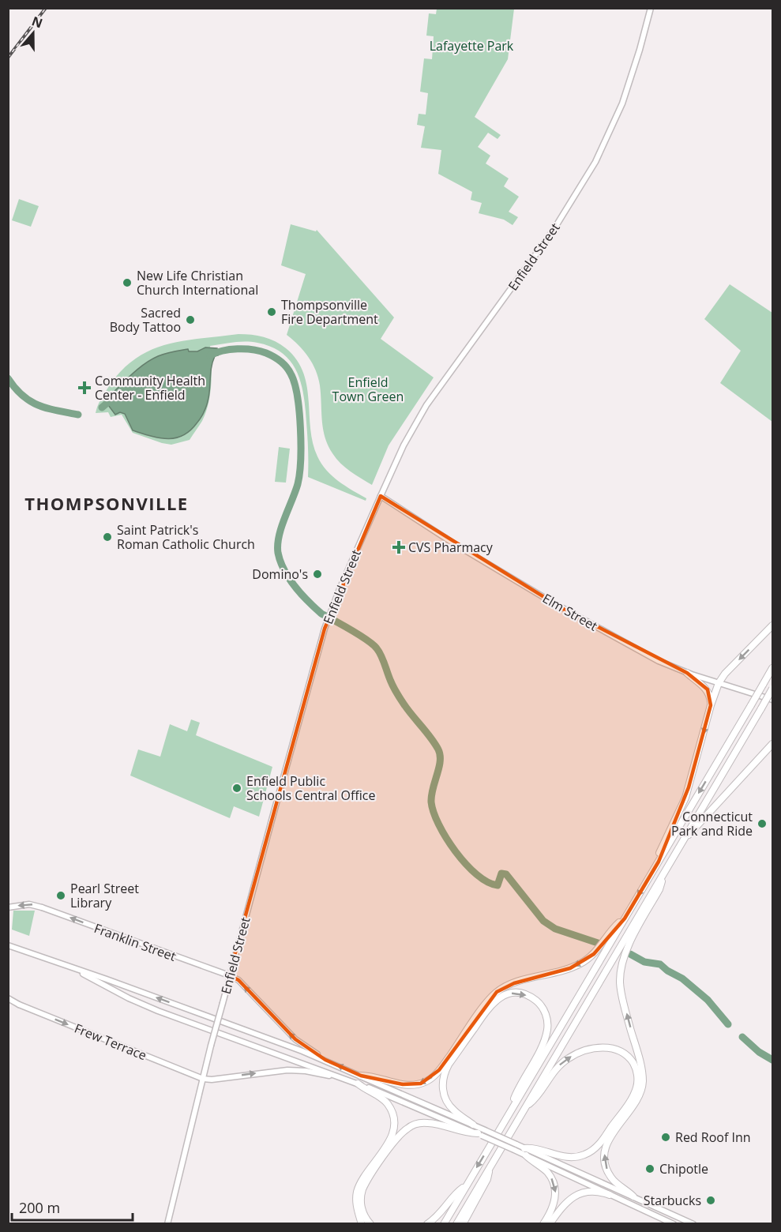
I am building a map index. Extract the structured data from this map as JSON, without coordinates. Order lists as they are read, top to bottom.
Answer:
{
  "streets": {
    "main road": [
      "Enfield Street",
      "Elm Street",
      "Franklin Street",
      "Frew Terrace"
    ]
  },
  "crossings": [
    ["Enfield Street", "Elm Street"],
    ["Enfield Street", "Franklin Street"],
    ["Enfield Street", "Frew Terrace"]
  ],
  "one_way": ["Franklin Street", "Frew Terrace"],
  "districts": ["THOMPSONVILLE"],
  "parks": ["Lafayette Park", "Enfield Town Green"],
  "places": {
    "other": [
      "New Life Christian Church International",
      "Thompsonville Fire Department",
      "Sacred Body Tattoo",
      "Saint Patrick's Roman Catholic Church",
      "Domino's",
      "Enfield Public Schools Central Office",
      "Connecticut Park and Ride",
      "Pearl Street Library",
      "Red Roof Inn",
      "Chipotle",
      "Starbucks"
    ],
    "health": ["Community Health Center - Enfield", "CVS Pharmacy"]
  },
  "scale_bar": "200 m",
  "north": "top"
}
